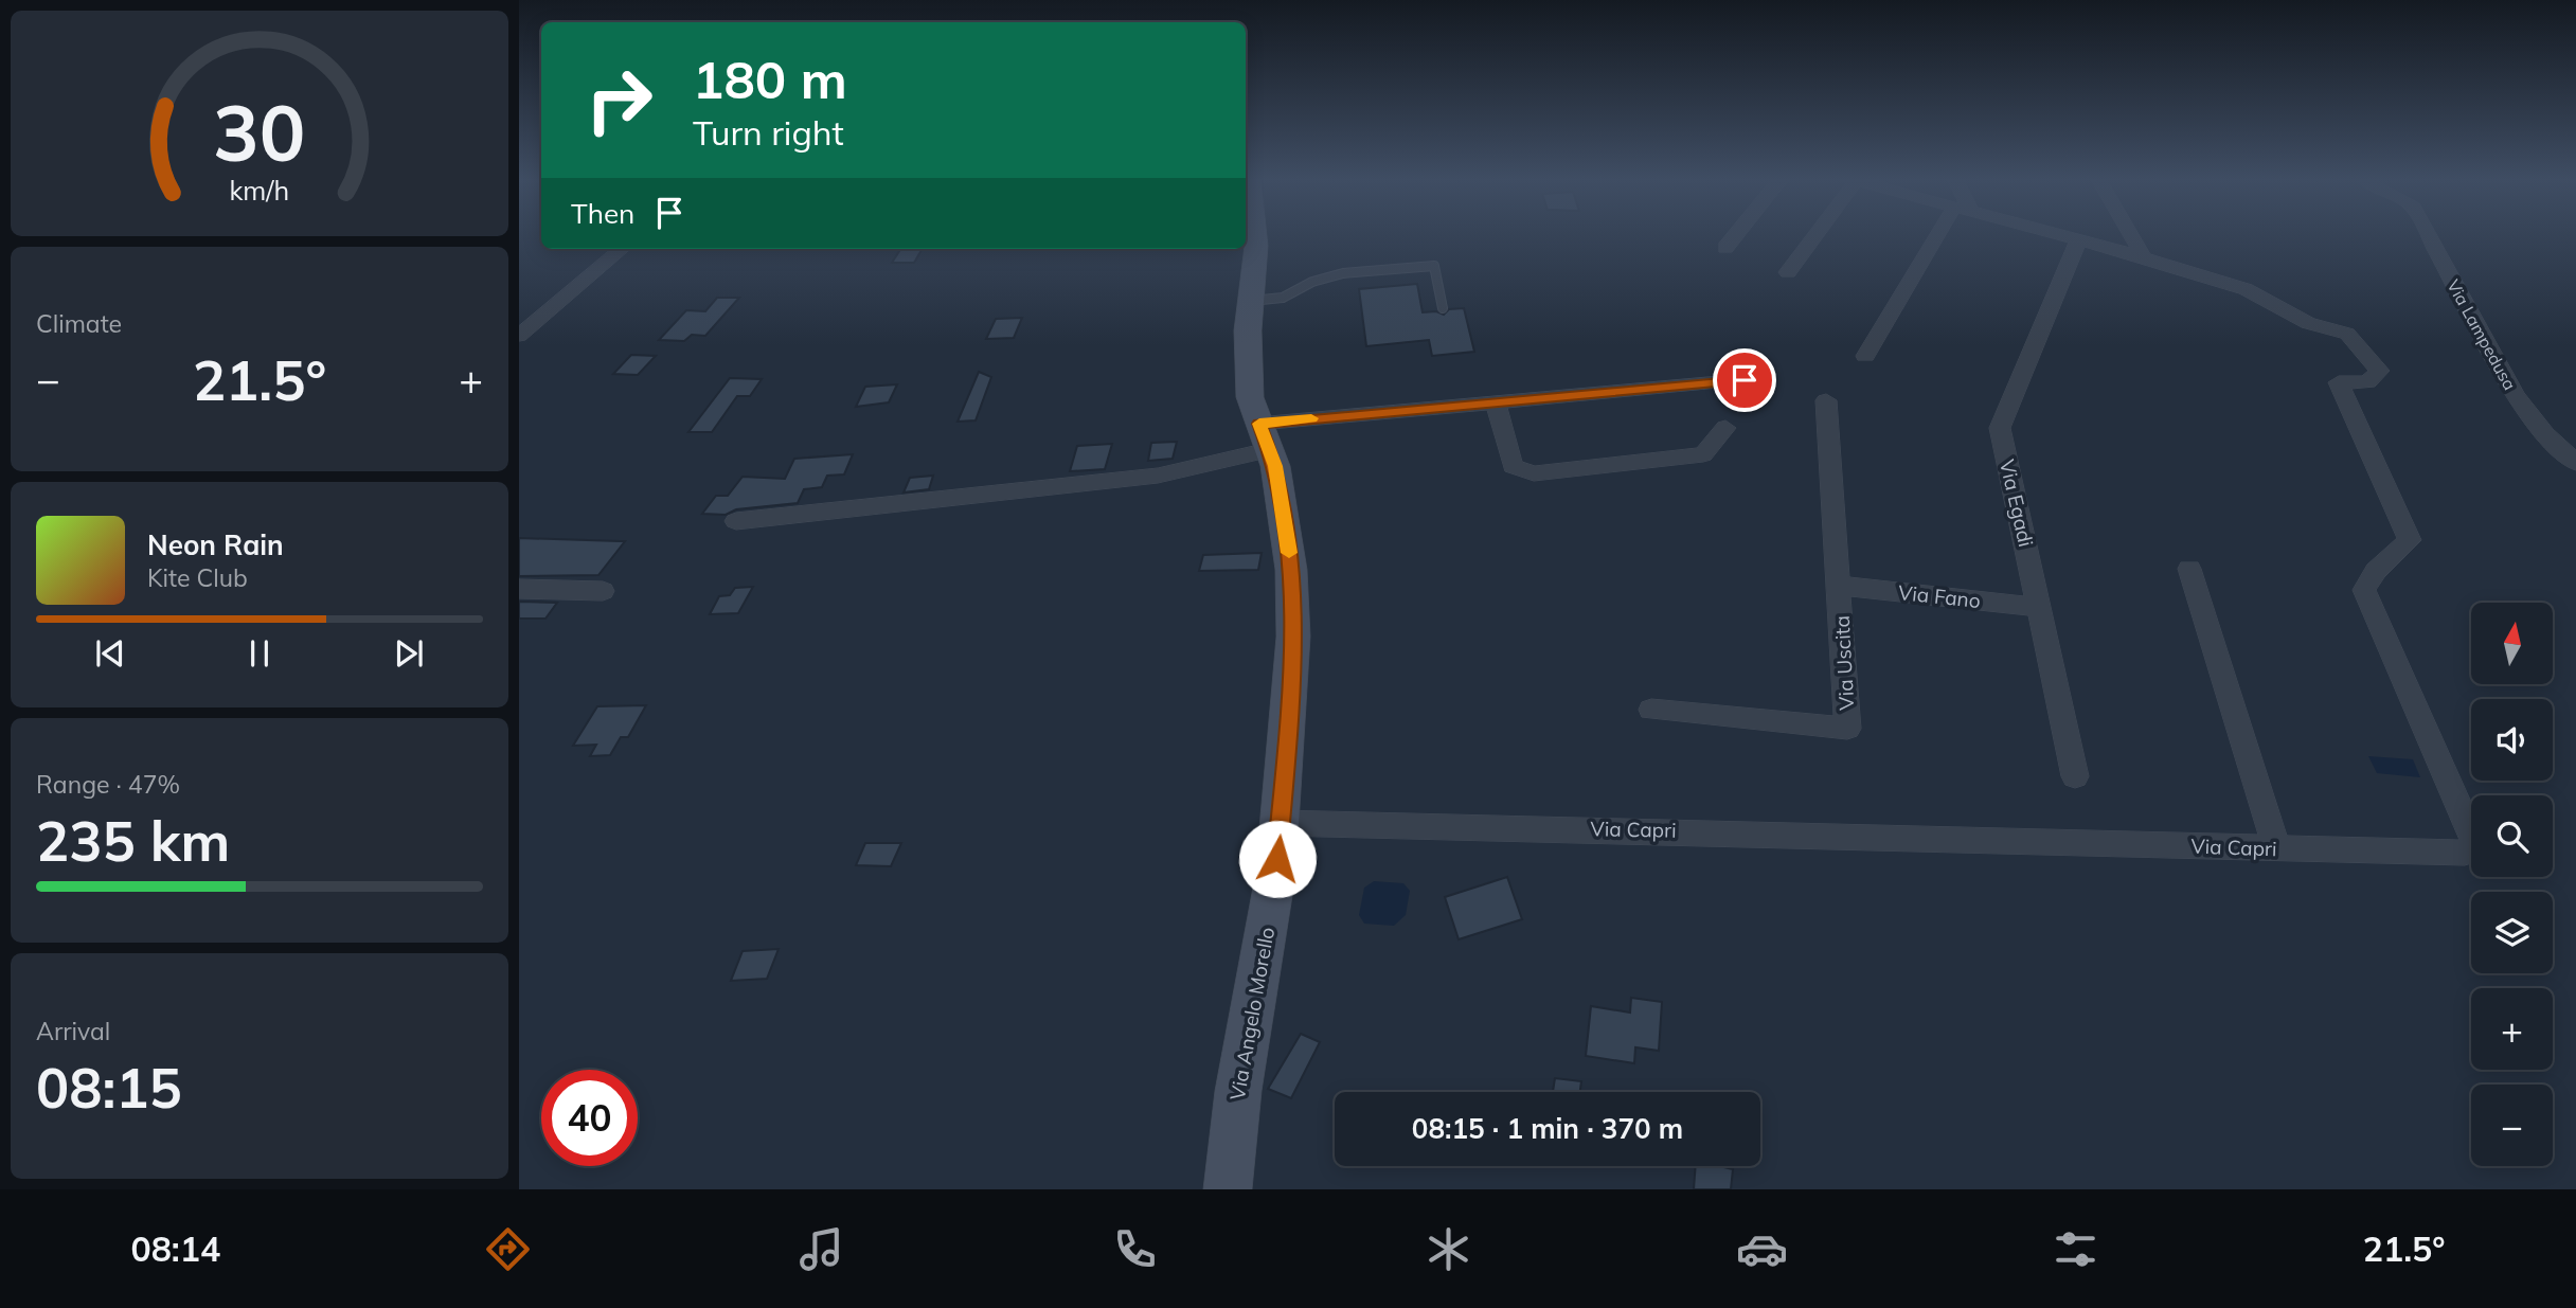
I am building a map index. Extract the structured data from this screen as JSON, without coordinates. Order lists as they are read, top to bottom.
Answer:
{
  "streets": {
    "street": [
      "Via Lampedusa",
      "Via Egadi",
      "Via Fano",
      "Via Uscita",
      "Via Capri",
      "Via Angelo Morello"
    ]
  },
  "crossings": [
    ["Via Egadi", "Via Fano"],
    ["Via Fano", "Via Uscita"],
    ["Via Capri", "Via Angelo Morello"]
  ],
  "north": "top",
  "page": {
    "turn": ["180 m", "Turn right"],
    "then": "Then",
    "tile": [
      "Climate",
      ["Range · 47%", "235 km"],
      ["Arrival", "08:15"]
    ],
    "heat": ["−", "21.5°", "+"],
    "song": ["Neon Rain", "Kite Club"],
    "map_buttons": ["+", "−"],
    "limit": "40",
    "trip": "08:15 · 1 min · 370 m",
    "tabs": ["08:14", "21.5°"],
    "gauge": ["30", "km/h"]
  }
}
